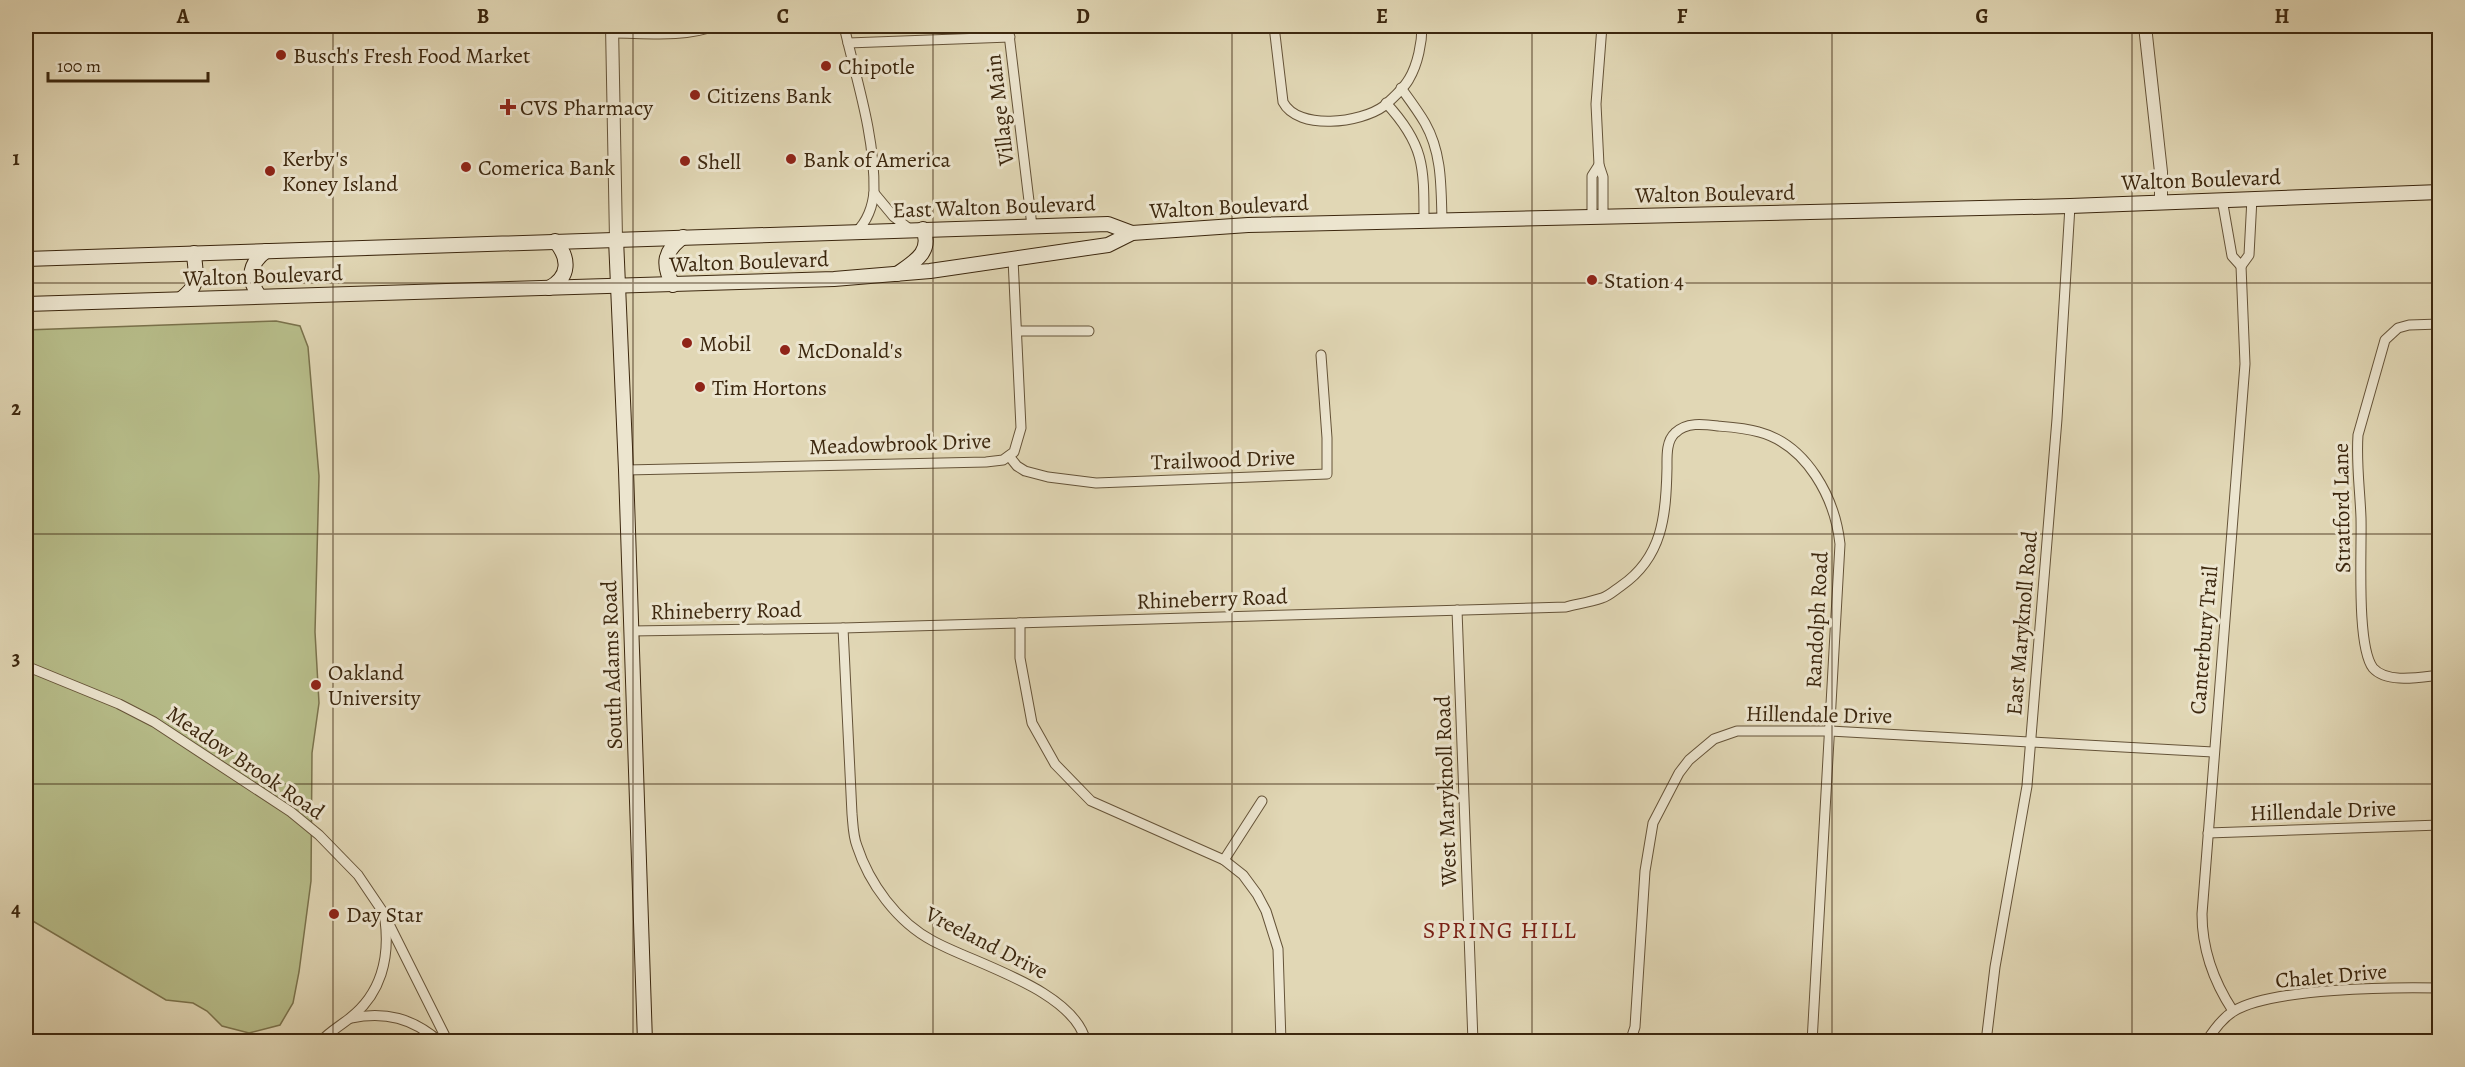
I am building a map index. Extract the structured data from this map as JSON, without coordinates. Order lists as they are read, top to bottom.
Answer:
{
  "streets": {
    "main road": ["Walton Boulevard", "East Walton Boulevard", "South Adams Road"],
    "street": [
      "Village Main",
      "Meadowbrook Drive",
      "Trailwood Drive",
      "Stratford Lane",
      "Rhineberry Road",
      "Randolph Road",
      "East Maryknoll Road",
      "Canterbury Trail",
      "Hillendale Drive",
      "Meadow Brook Road",
      "West Maryknoll Road",
      "Vreeland Drive",
      "Chalet Drive"
    ]
  },
  "crossings": [
    ["Village Main", "East Walton Boulevard"],
    ["Walton Boulevard", "East Walton Boulevard"],
    ["Walton Boulevard", "Meadowbrook Drive"],
    ["Walton Boulevard", "East Maryknoll Road"],
    ["Walton Boulevard", "Canterbury Trail"],
    ["Walton Boulevard", "South Adams Road"],
    ["Meadowbrook Drive", "Trailwood Drive"],
    ["Meadowbrook Drive", "South Adams Road"],
    ["Rhineberry Road", "Randolph Road"],
    ["Rhineberry Road", "South Adams Road"],
    ["Rhineberry Road", "West Maryknoll Road"],
    ["Rhineberry Road", "Vreeland Drive"],
    ["Randolph Road", "Hillendale Drive"],
    ["East Maryknoll Road", "Hillendale Drive"],
    ["Canterbury Trail", "Hillendale Drive"],
    ["Canterbury Trail", "Chalet Drive"]
  ],
  "districts": ["SPRING HILL"],
  "places": {
    "other": [
      "Busch's Fresh Food Market",
      "Chipotle",
      "Citizens Bank",
      "Bank of America",
      "Shell",
      "Comerica Bank",
      "Kerby's Koney Island",
      "Station 4",
      "Mobil",
      "McDonald's",
      "Tim Hortons",
      "Oakland University",
      "Day Star"
    ],
    "health": ["CVS Pharmacy"]
  },
  "scale_bar": "100 m",
  "grid": {
    "columns": [
      "A",
      "B",
      "C",
      "D",
      "E",
      "F",
      "G",
      "H"
    ],
    "rows": [
      "1",
      "2",
      "3",
      "4"
    ]
  }
}
